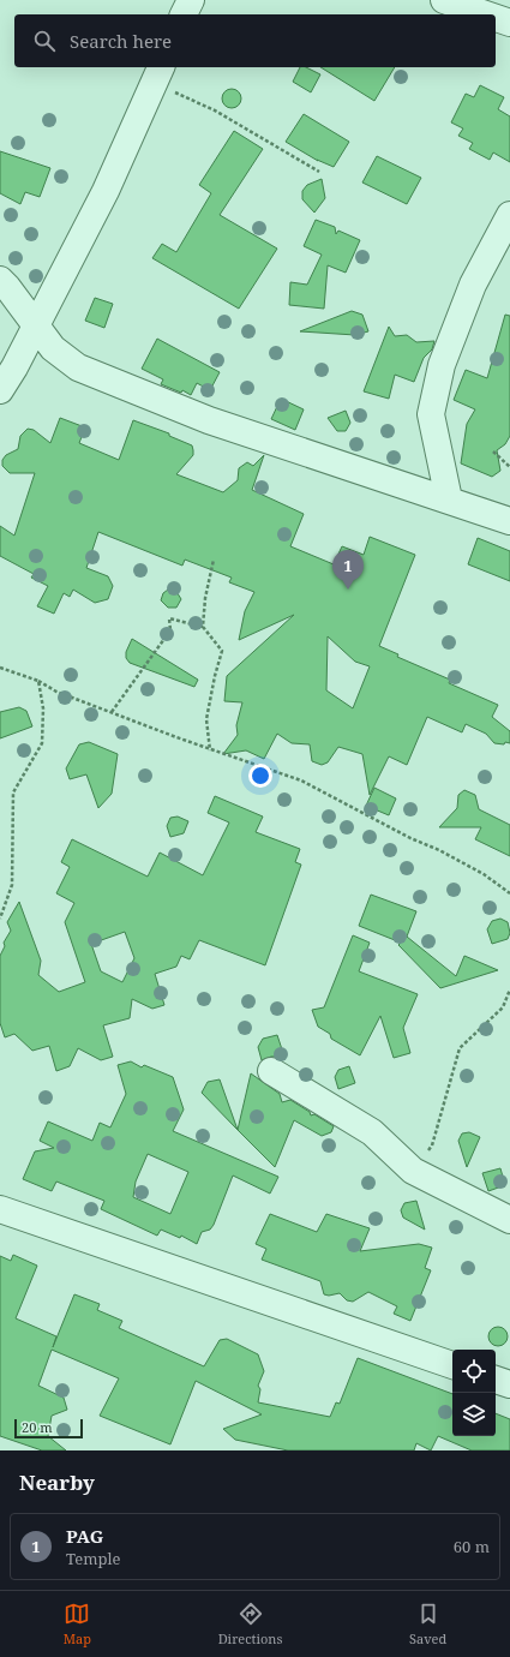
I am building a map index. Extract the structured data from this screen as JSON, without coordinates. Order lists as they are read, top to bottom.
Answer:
{
  "scale_bar": "20 m",
  "page": {
    "search": "Search here",
    "pins": "1",
    "scale": "20 m",
    "heading": "Nearby",
    "list": [
      {
        "mark": "1",
        "name": "PAG",
        "note": "Temple",
        "value": "60 m"
      }
    ],
    "nav": ["Map", "Directions", "Saved"]
  }
}
